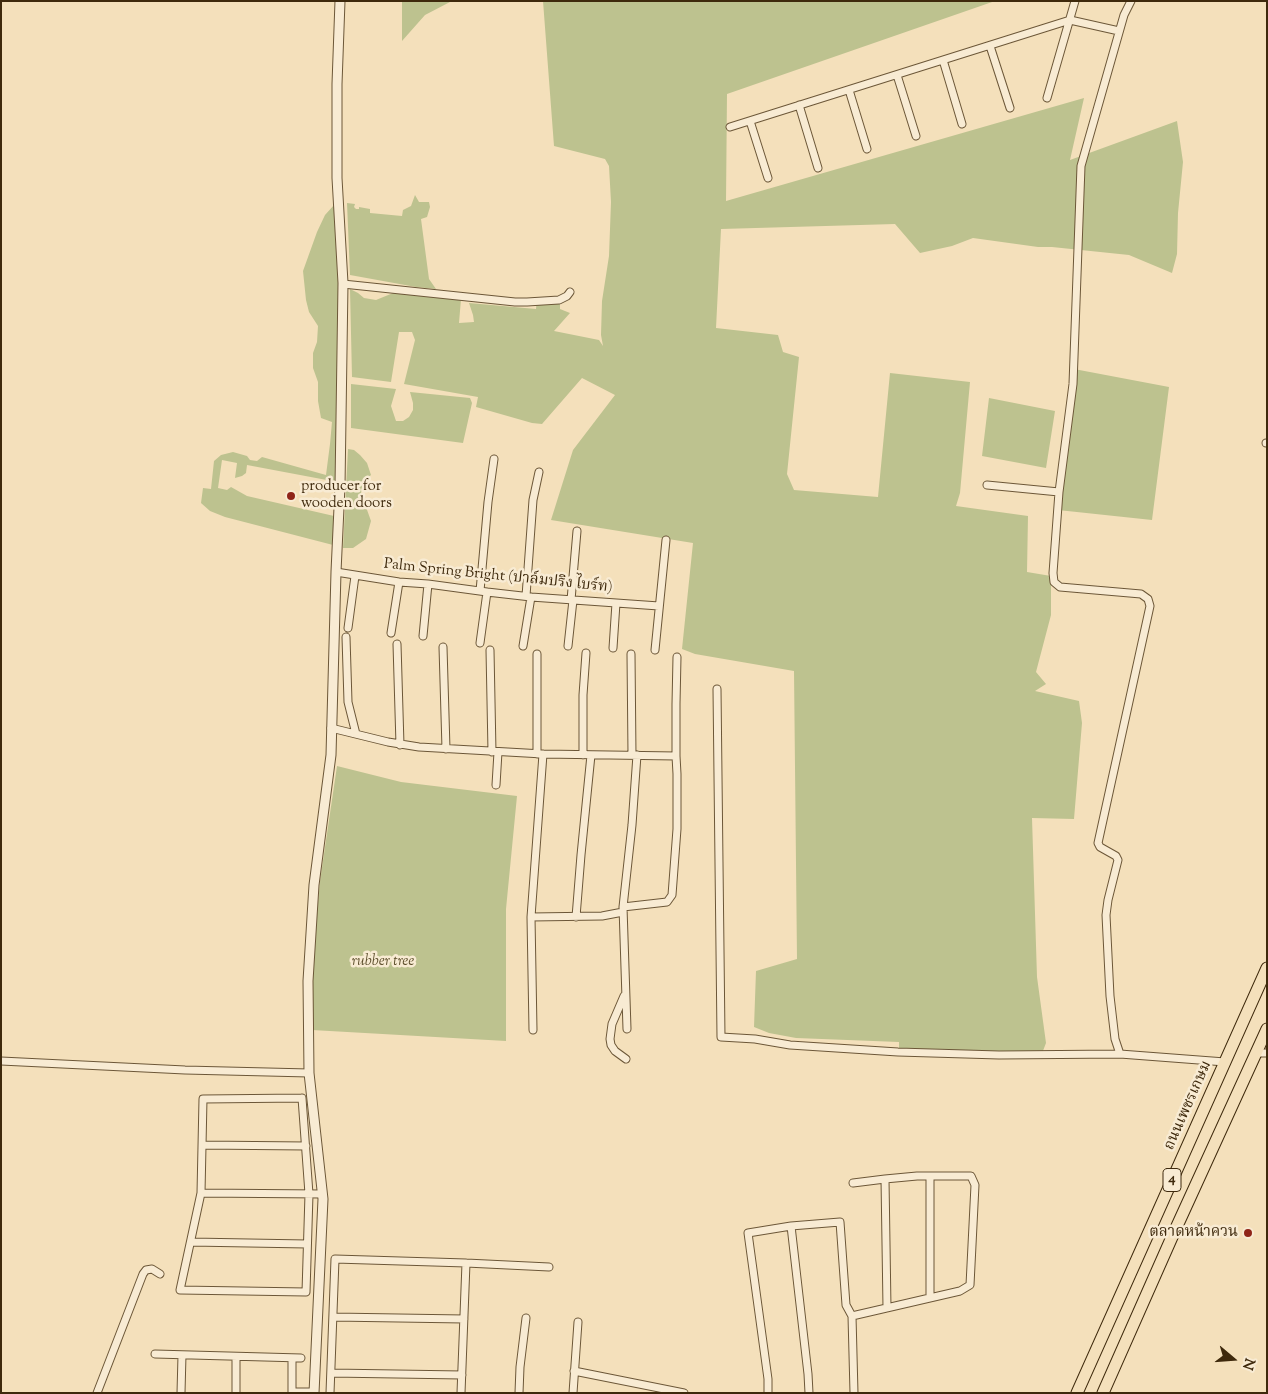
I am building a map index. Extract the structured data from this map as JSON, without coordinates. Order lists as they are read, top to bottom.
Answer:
{
  "streets": {
    "highway": ["ถนนเพชรเกษม", "4"],
    "street": ["Palm Spring Bright (ปาล์มปริง ไบร์ท)"]
  },
  "parks": ["rubber tree"],
  "places": ["producer for wooden doors", "ตลาดหน้าควน"],
  "north": "right"
}
